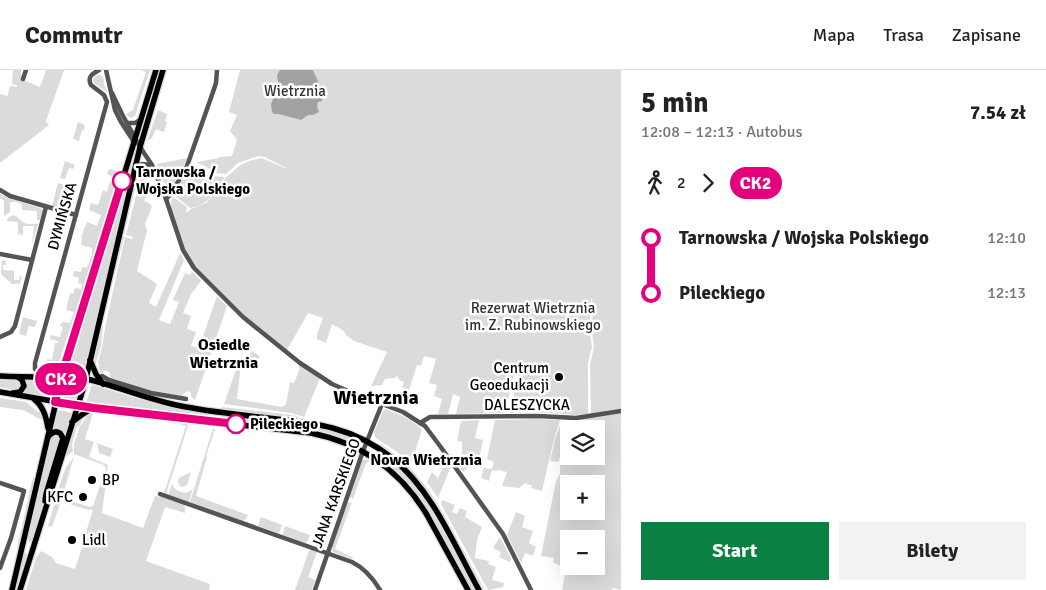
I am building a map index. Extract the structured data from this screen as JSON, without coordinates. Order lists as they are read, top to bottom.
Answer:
{
  "streets": {
    "street": ["DYMIŃSKA", "DALESZYCKA", "JANA KARSKIEGO"]
  },
  "districts": ["Osiedle Wietrznia", "Wietrznia", "Nowa Wietrznia"],
  "parks": ["Wietrznia", "Rezerwat Wietrznia im. Z. Rubinowskiego"],
  "places": [
    "Tarnowska / Wojska Polskiego",
    "Centrum Geoedukacji",
    "Pileckiego",
    "BP",
    "KFC",
    "Lidl"
  ],
  "lines": ["bus line CK2"],
  "page": {
    "header": "Commutr",
    "nav": ["Mapa", "Trasa", "Zapisane"],
    "on_map": "CK2",
    "heading": ["5 min", "12:08 – 12:13 · Autobus", "7.54 zł"],
    "legs": ["2", "CK2"],
    "list": [
      {
        "name": "Tarnowska / Wojska Polskiego",
        "value": "12:10"
      },
      {
        "name": "Pileckiego",
        "value": "12:13"
      }
    ],
    "map_buttons": ["+", "−"],
    "buttons": ["Start", "Bilety"]
  }
}
